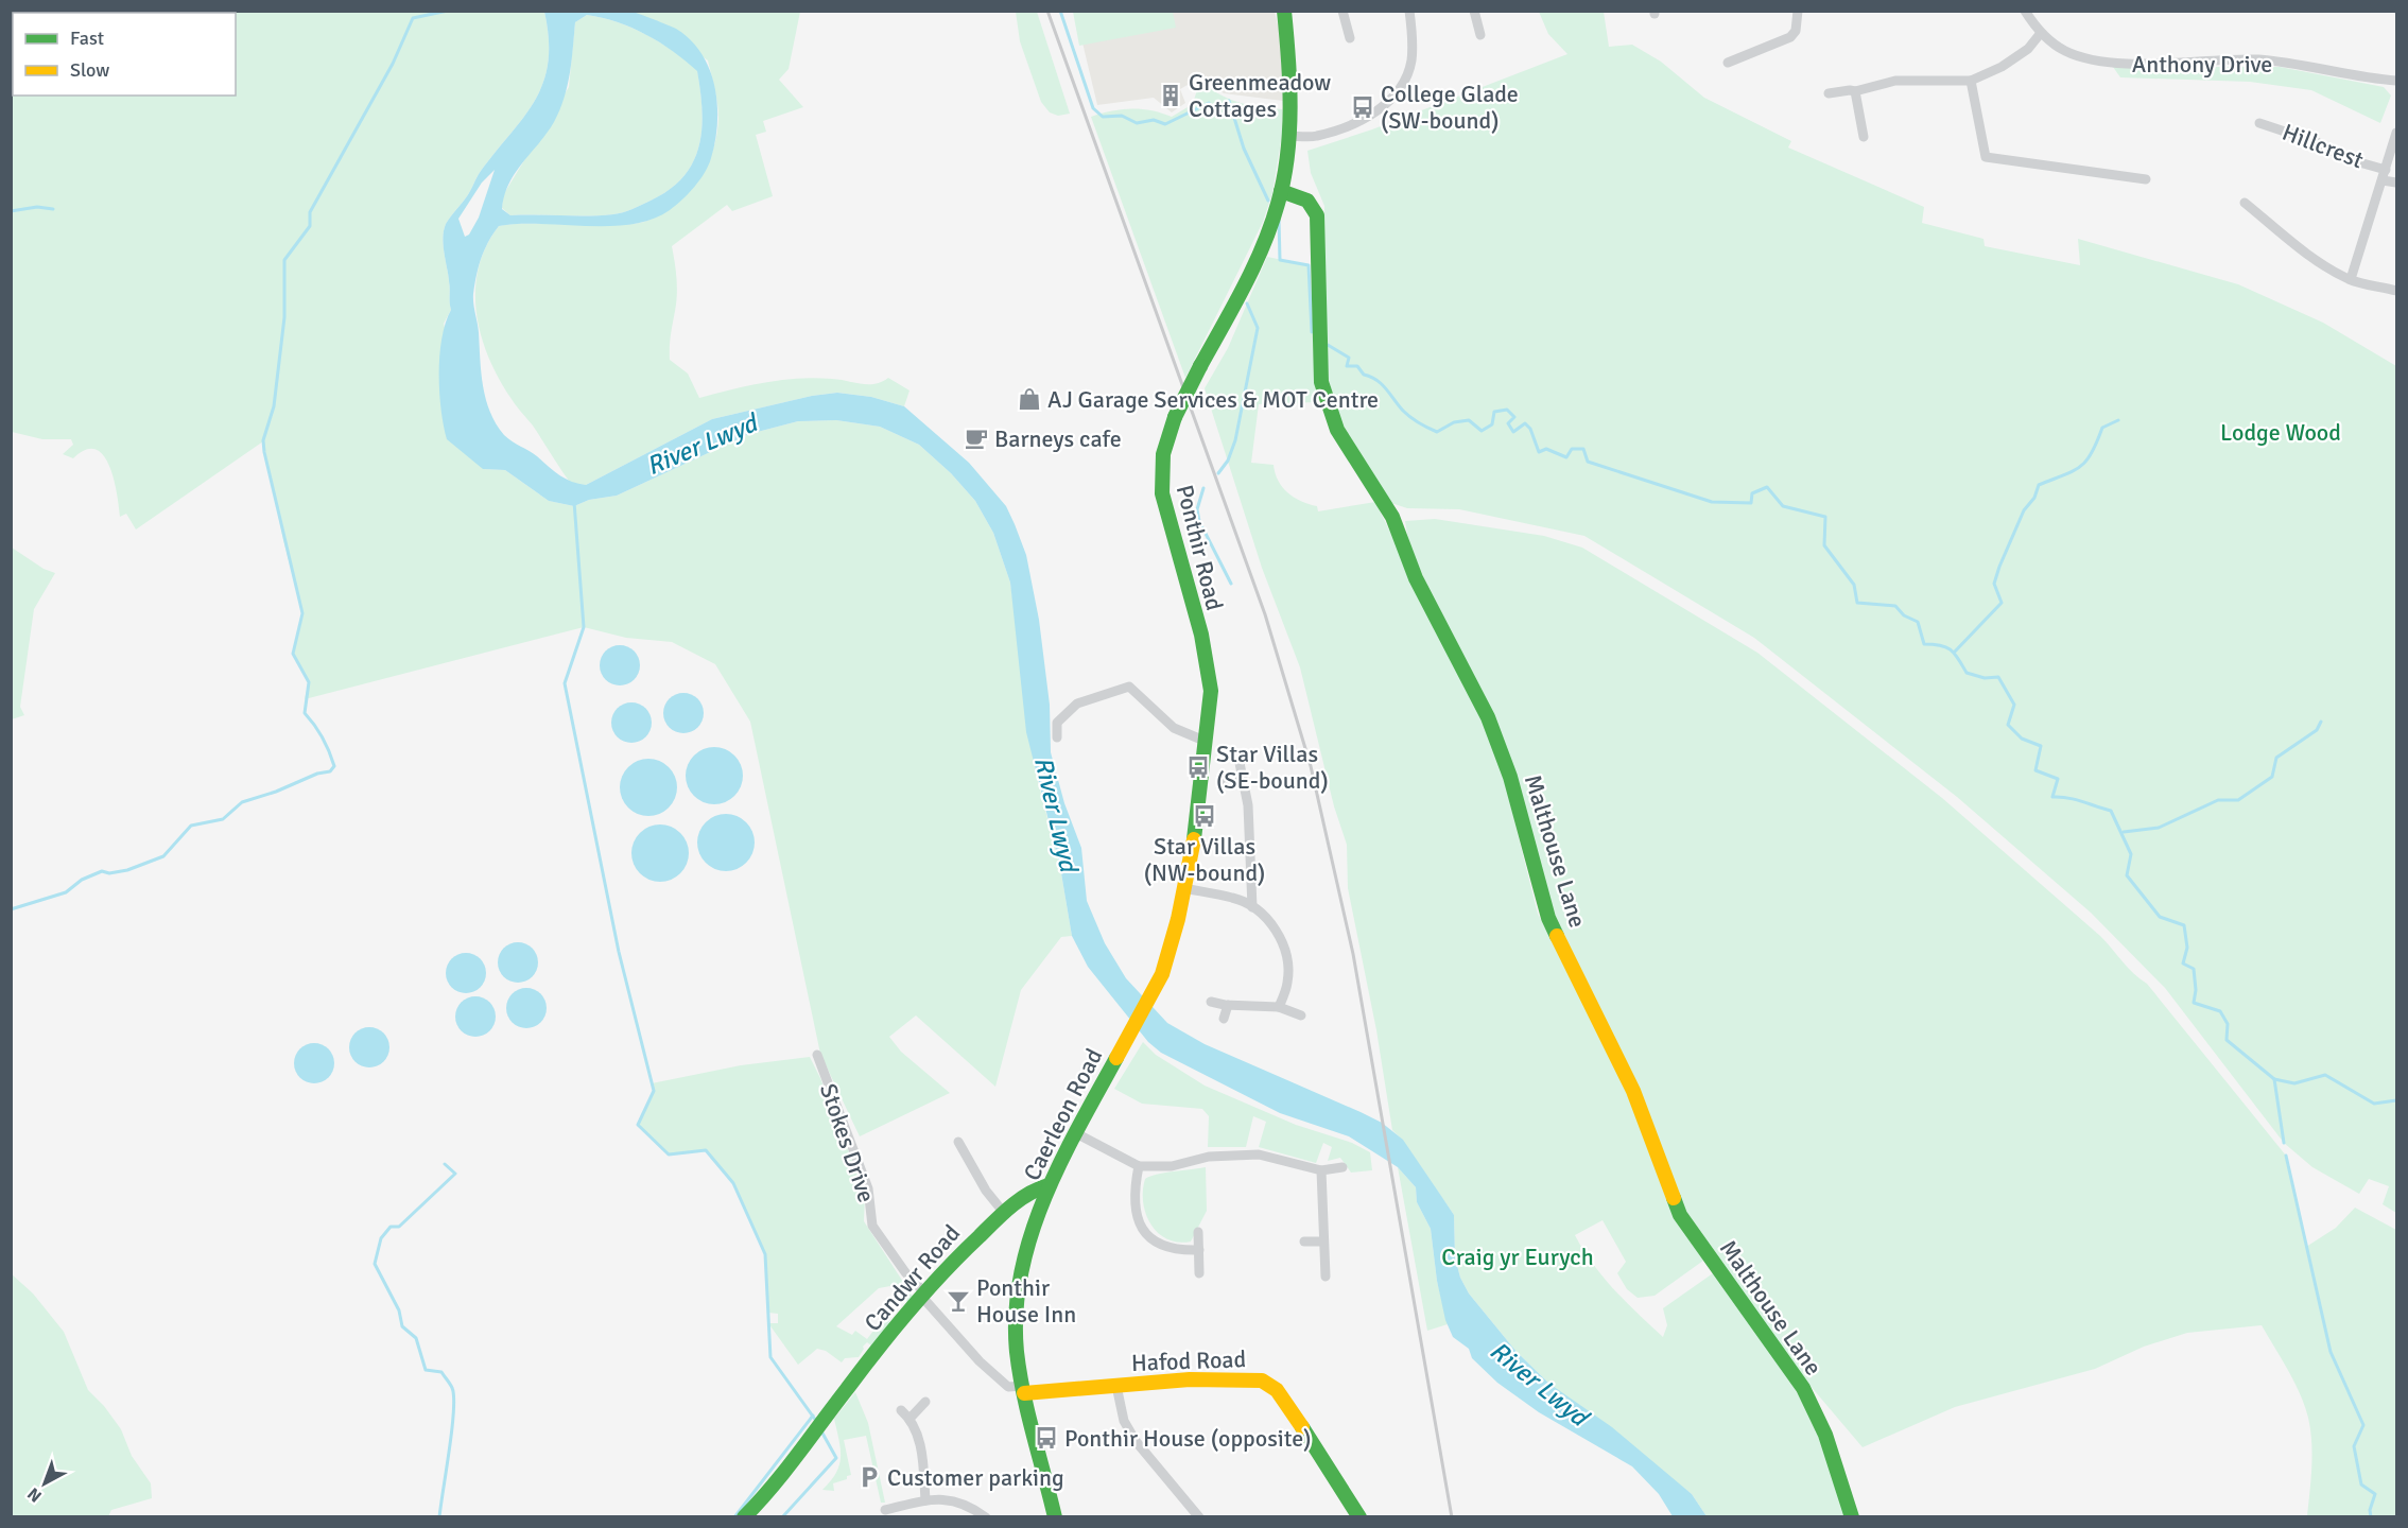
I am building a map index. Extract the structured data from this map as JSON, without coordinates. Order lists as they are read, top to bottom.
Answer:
{
  "streets": {
    "street": [
      "Anthony Drive",
      "Hillcrest",
      "Ponthir Road",
      "Malthouse Lane",
      "Caerleon Road",
      "Stokes Drive",
      "Candwr Road",
      "Hafod Road"
    ]
  },
  "crossings": [
    ["Ponthir Road", "Malthouse Lane"],
    ["Ponthir Road", "Caerleon Road"],
    ["Caerleon Road", "Stokes Drive"],
    ["Caerleon Road", "Candwr Road"],
    ["Caerleon Road", "Hafod Road"],
    ["Stokes Drive", "Candwr Road"],
    ["Stokes Drive", "Hafod Road"]
  ],
  "water": ["River Lwyd"],
  "parks": ["Lodge Wood", "Craig yr Eurych"],
  "places": {
    "building": ["Greenmeadow Cottages"],
    "bus stop": [
      "College Glade (SW-bound)",
      "Star Villas (SE-bound)",
      "Star Villas (NW-bound)",
      "Ponthir House (opposite)"
    ],
    "shop": ["AJ Garage Services & MOT Centre"],
    "cafe": ["Barneys cafe"],
    "bar": ["Ponthir House Inn"],
    "parking": ["Customer parking"]
  },
  "legend": ["Fast", "Slow"],
  "north": "bottom left"
}
